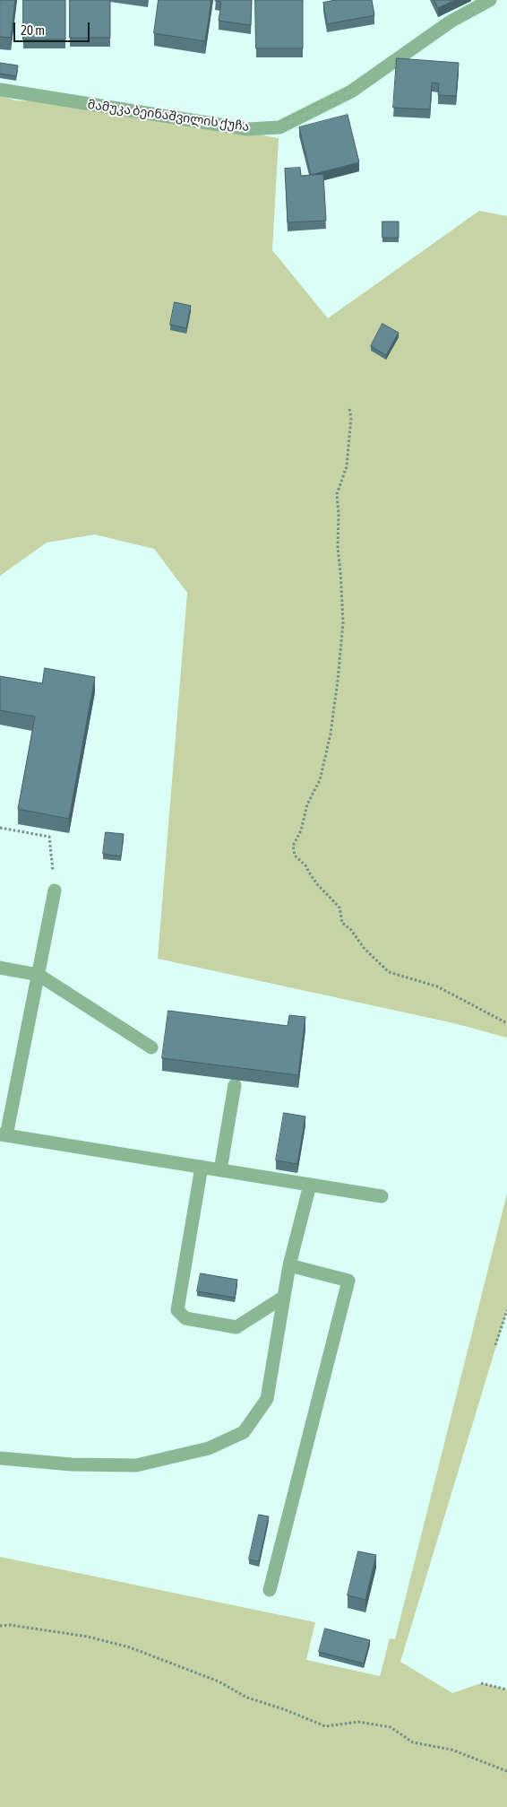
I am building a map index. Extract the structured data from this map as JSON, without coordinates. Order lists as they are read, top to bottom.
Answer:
{
  "streets": {
    "street": ["მამუკა ბეინაშვილის ქუჩა"]
  },
  "scale_bar": "20 m"
}
